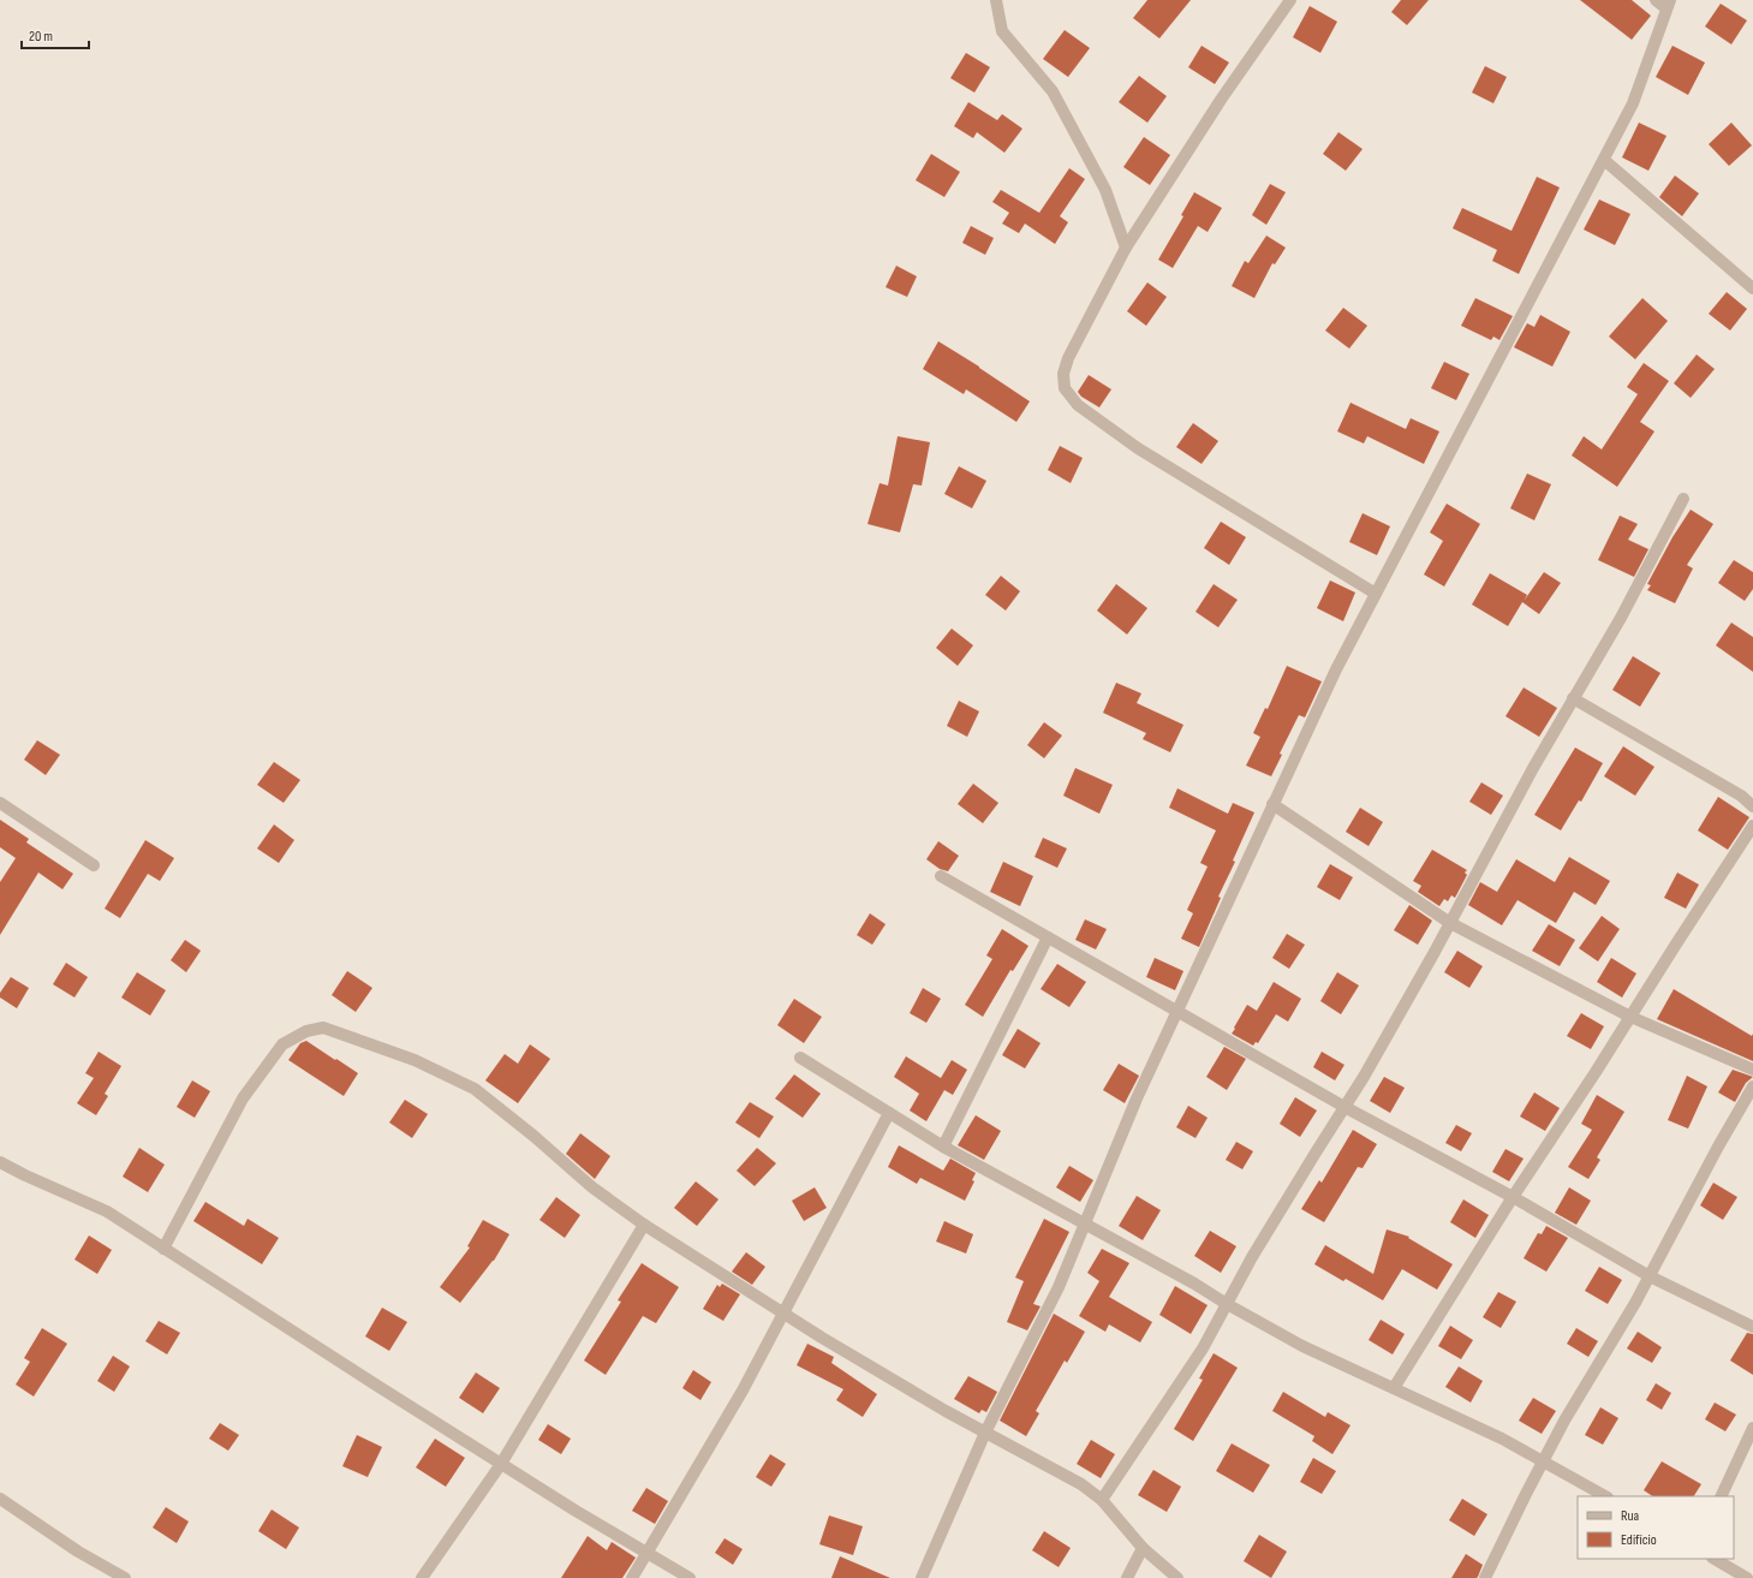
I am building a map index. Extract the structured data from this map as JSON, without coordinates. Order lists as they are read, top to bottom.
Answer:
{
  "legend": ["Rua", "Edifício"],
  "scale_bar": "20 m"
}
